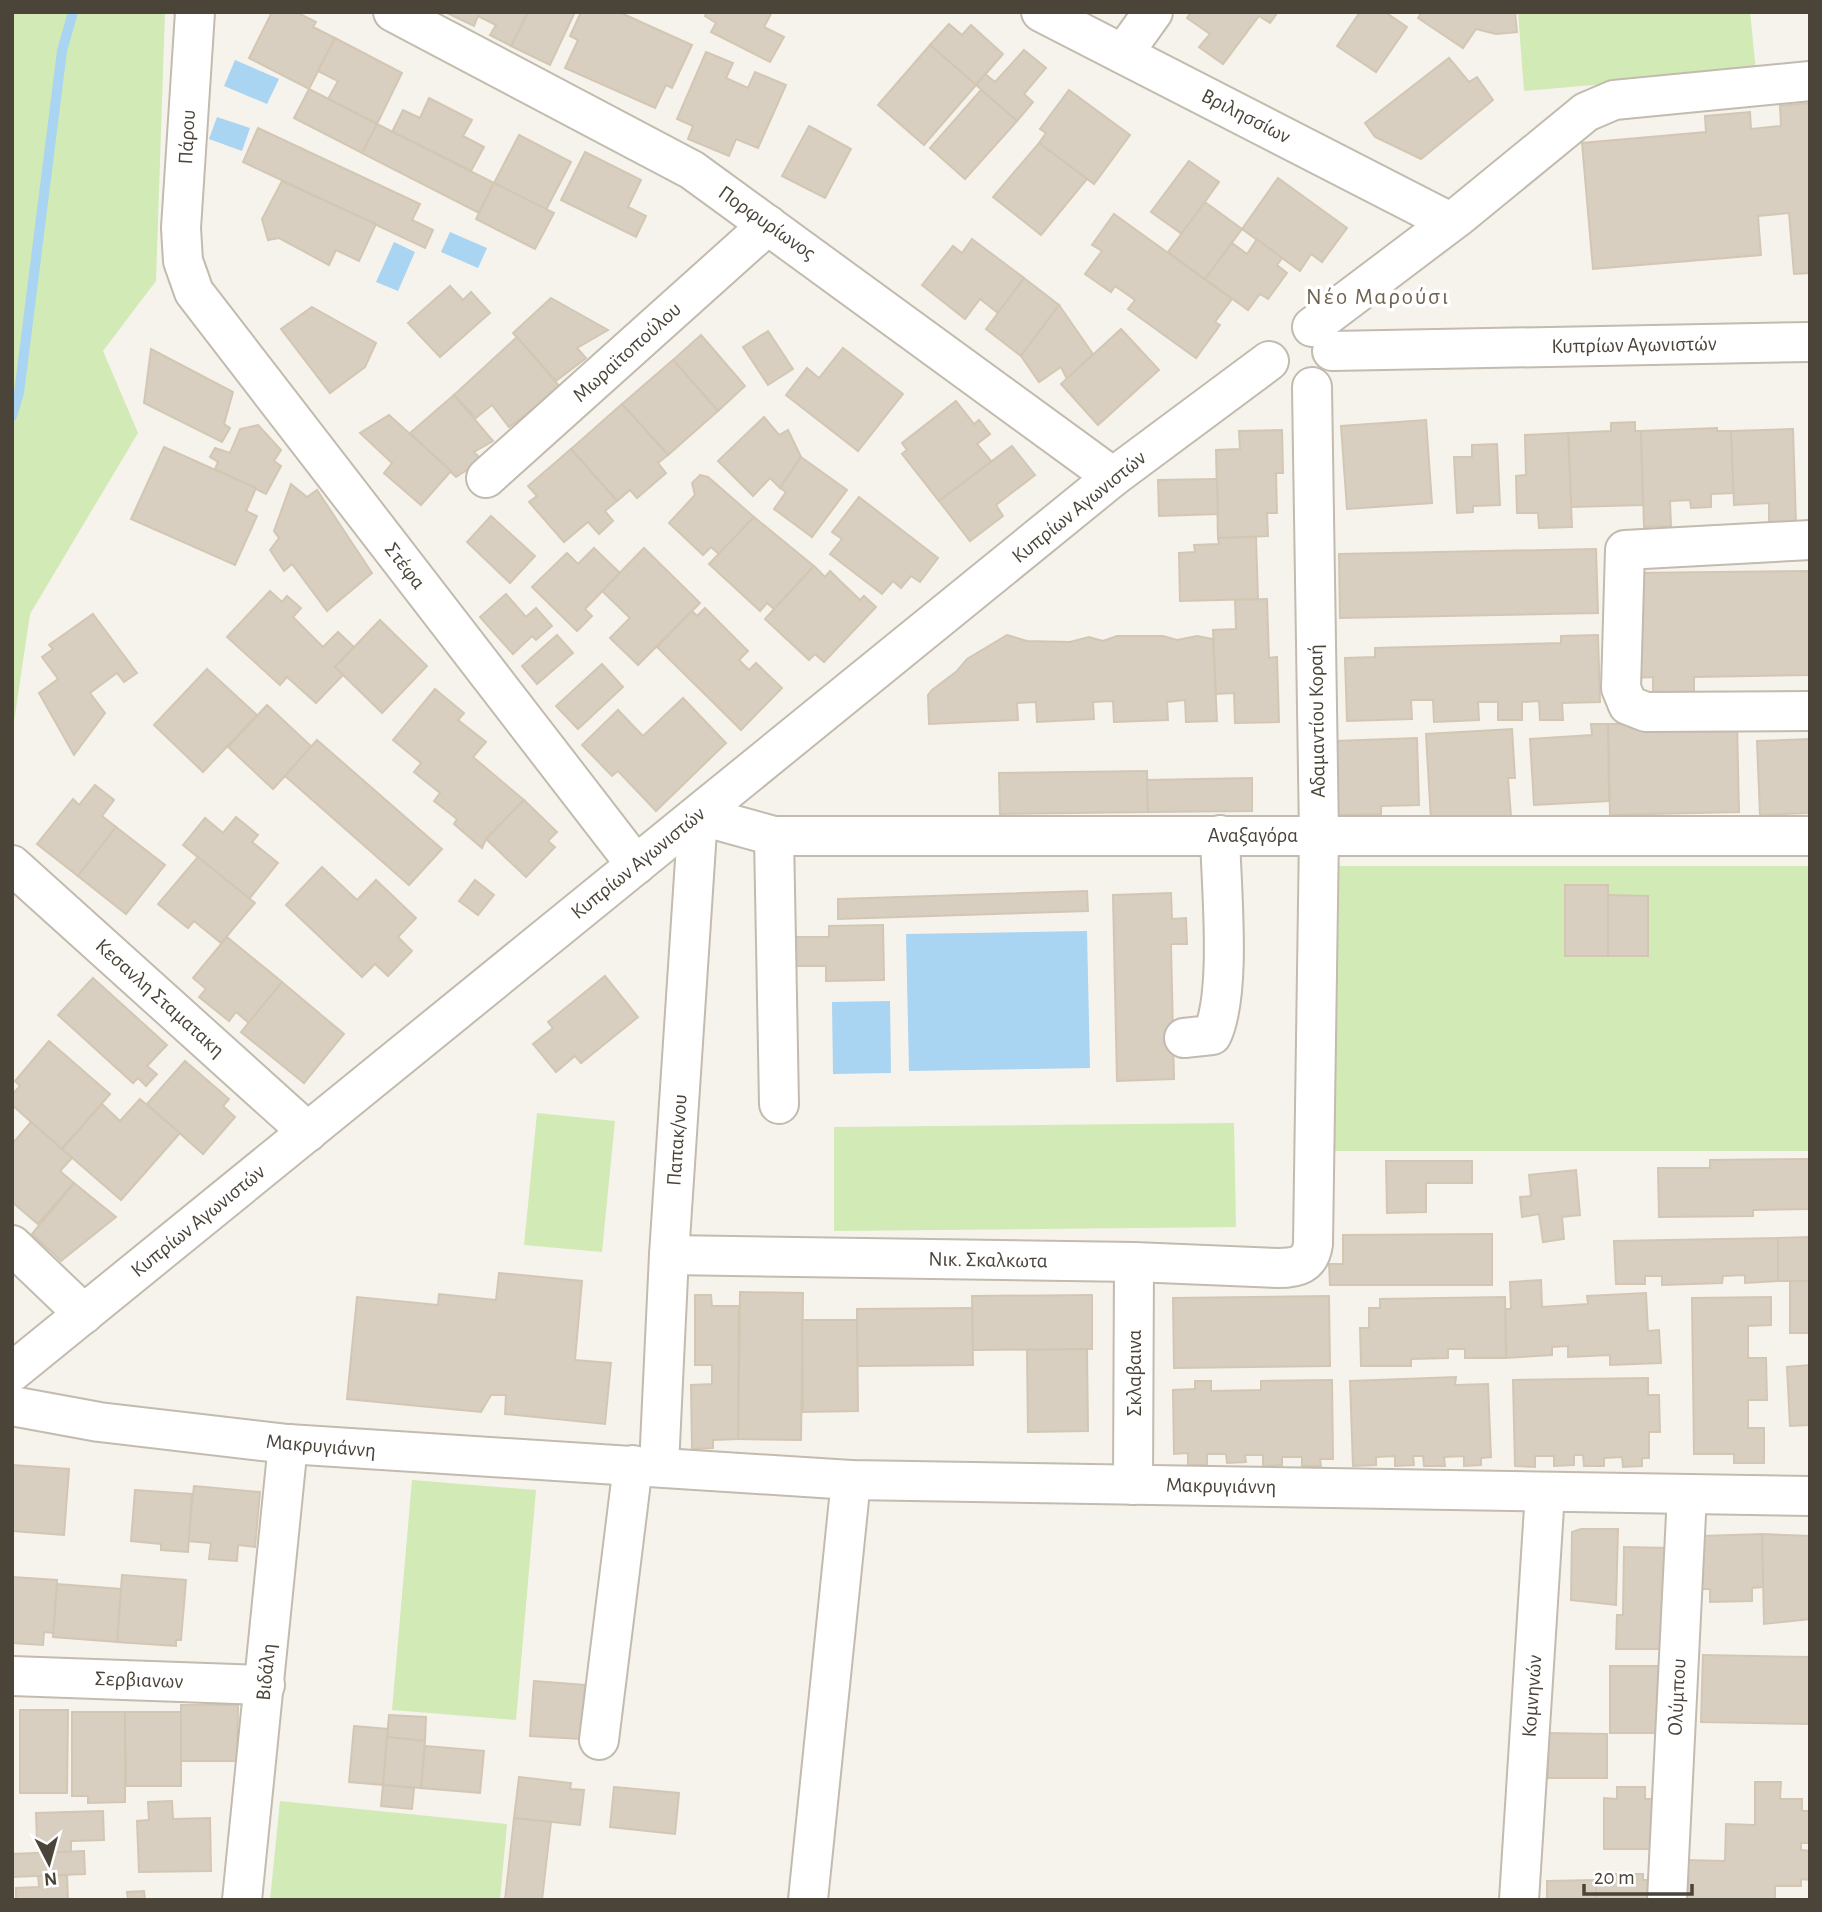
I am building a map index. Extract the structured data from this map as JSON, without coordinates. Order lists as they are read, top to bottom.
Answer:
{
  "streets": {
    "street": [
      "Βριλησσίων",
      "Πάρου",
      "Πορφυρίωνος",
      "Κυπρίων Αγωνιστών",
      "Μωραϊτοπούλου",
      "Στέφα",
      "Αδαμαντίου Κοραή",
      "Αναξαγόρα",
      "Κεσανλη Σταματακη",
      "Παπακ/νου",
      "Νικ. Σκαλκωτα",
      "Σκλαβαινα",
      "Μακρυγιάννη",
      "Βιδάλη",
      "Σερβιανων",
      "Κομνηνών",
      "Ολύμπου"
    ]
  },
  "crossings": [
    ["Βριλησσίων", "Κυπρίων Αγωνιστών"],
    ["Πάρου", "Στέφα"],
    ["Πορφυρίωνος", "Κυπρίων Αγωνιστών"],
    ["Πορφυρίωνος", "Μωραϊτοπούλου"],
    ["Κυπρίων Αγωνιστών", "Στέφα"],
    ["Κυπρίων Αγωνιστών", "Αδαμαντίου Κοραή"],
    ["Κυπρίων Αγωνιστών", "Αναξαγόρα"],
    ["Κυπρίων Αγωνιστών", "Κεσανλη Σταματακη"],
    ["Κυπρίων Αγωνιστών", "Παπακ/νου"],
    ["Αδαμαντίου Κοραή", "Αναξαγόρα"],
    ["Αδαμαντίου Κοραή", "Νικ. Σκαλκωτα"],
    ["Αναξαγόρα", "Παπακ/νου"],
    ["Παπακ/νου", "Νικ. Σκαλκωτα"],
    ["Παπακ/νου", "Μακρυγιάννη"],
    ["Νικ. Σκαλκωτα", "Σκλαβαινα"],
    ["Σκλαβαινα", "Μακρυγιάννη"],
    ["Μακρυγιάννη", "Βιδάλη"],
    ["Μακρυγιάννη", "Κομνηνών"],
    ["Μακρυγιάννη", "Ολύμπου"],
    ["Βιδάλη", "Σερβιανων"]
  ],
  "districts": ["Νέο Μαρούσι"],
  "scale_bar": "20 m",
  "north": "bottom"
}
